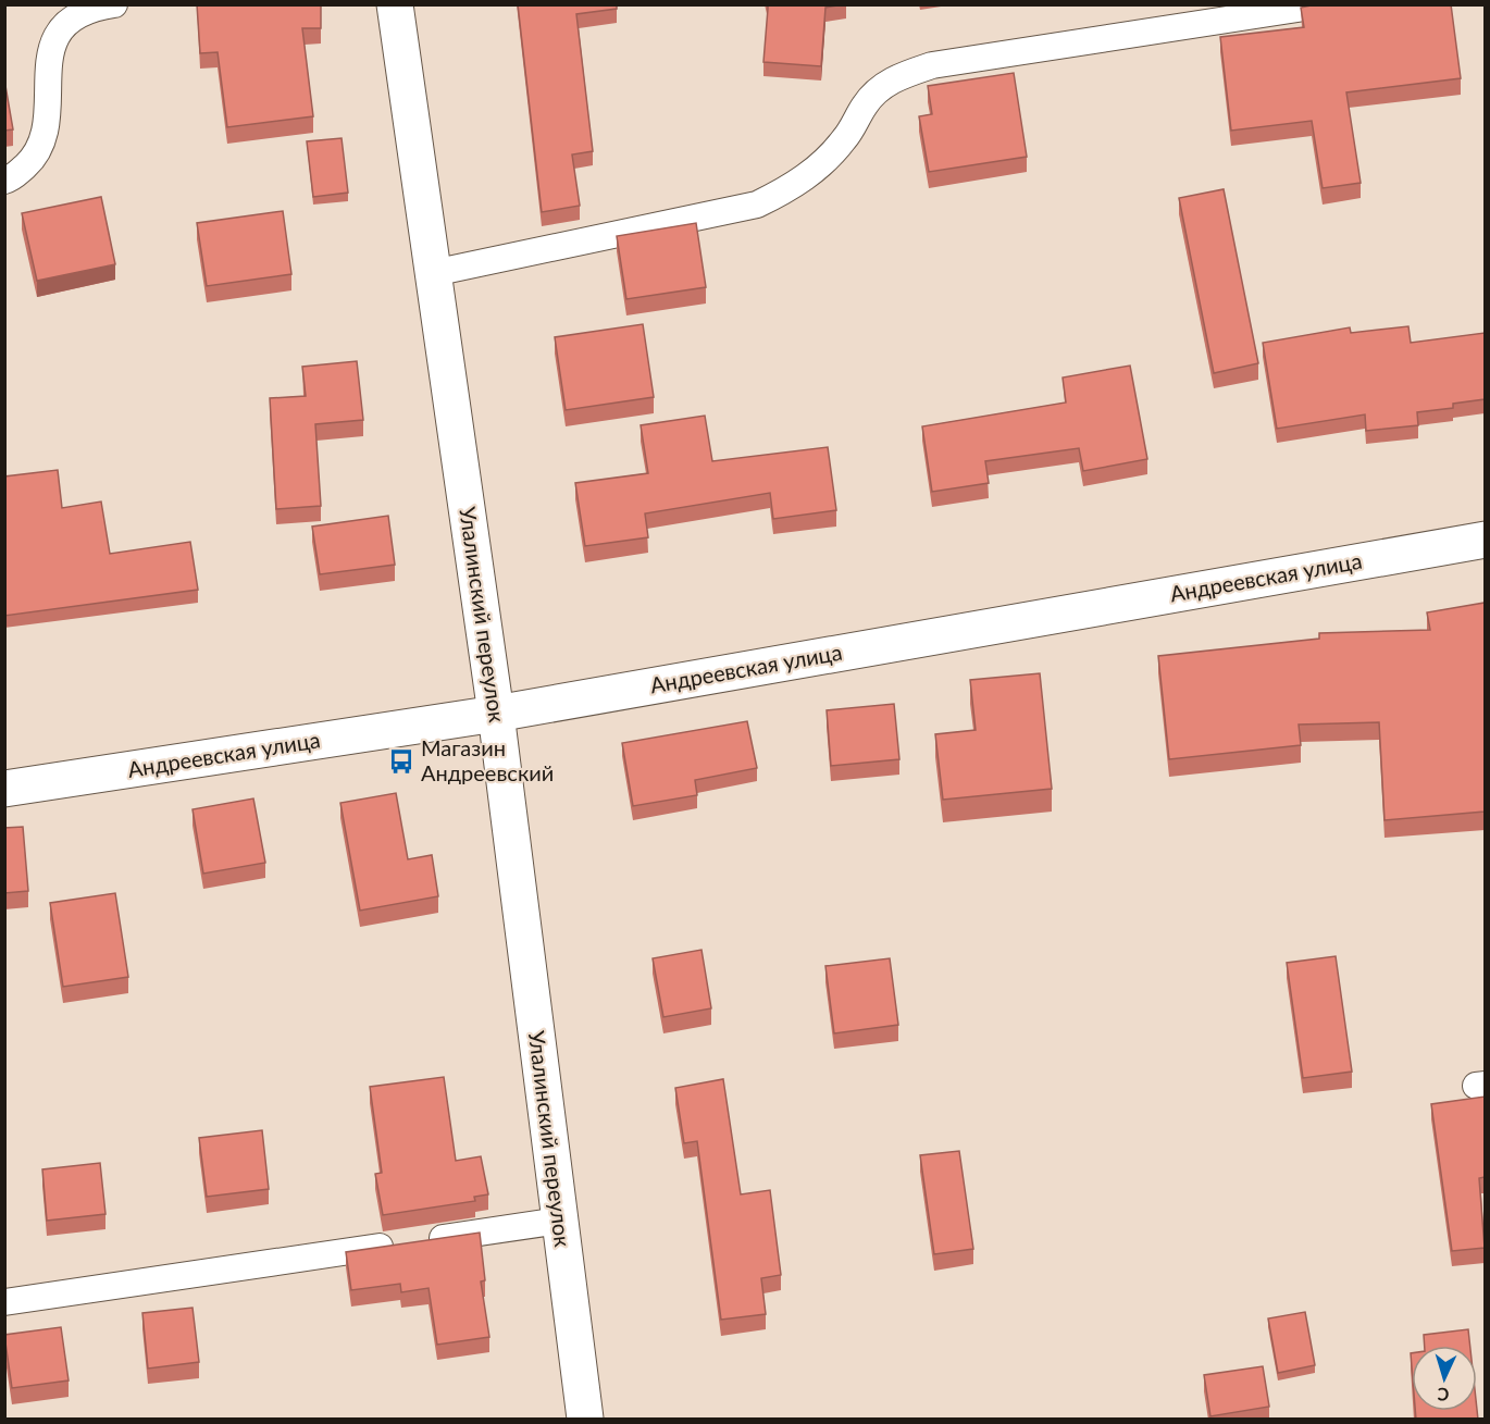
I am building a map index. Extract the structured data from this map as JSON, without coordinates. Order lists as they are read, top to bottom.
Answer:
{
  "streets": {
    "street": ["Андреевская улица", "Улалинский переулок"]
  },
  "crossings": [
    ["Андреевская улица", "Улалинский переулок"]
  ],
  "places": {
    "bus stop": ["Магазин Андреевский"]
  },
  "north": "bottom"
}
